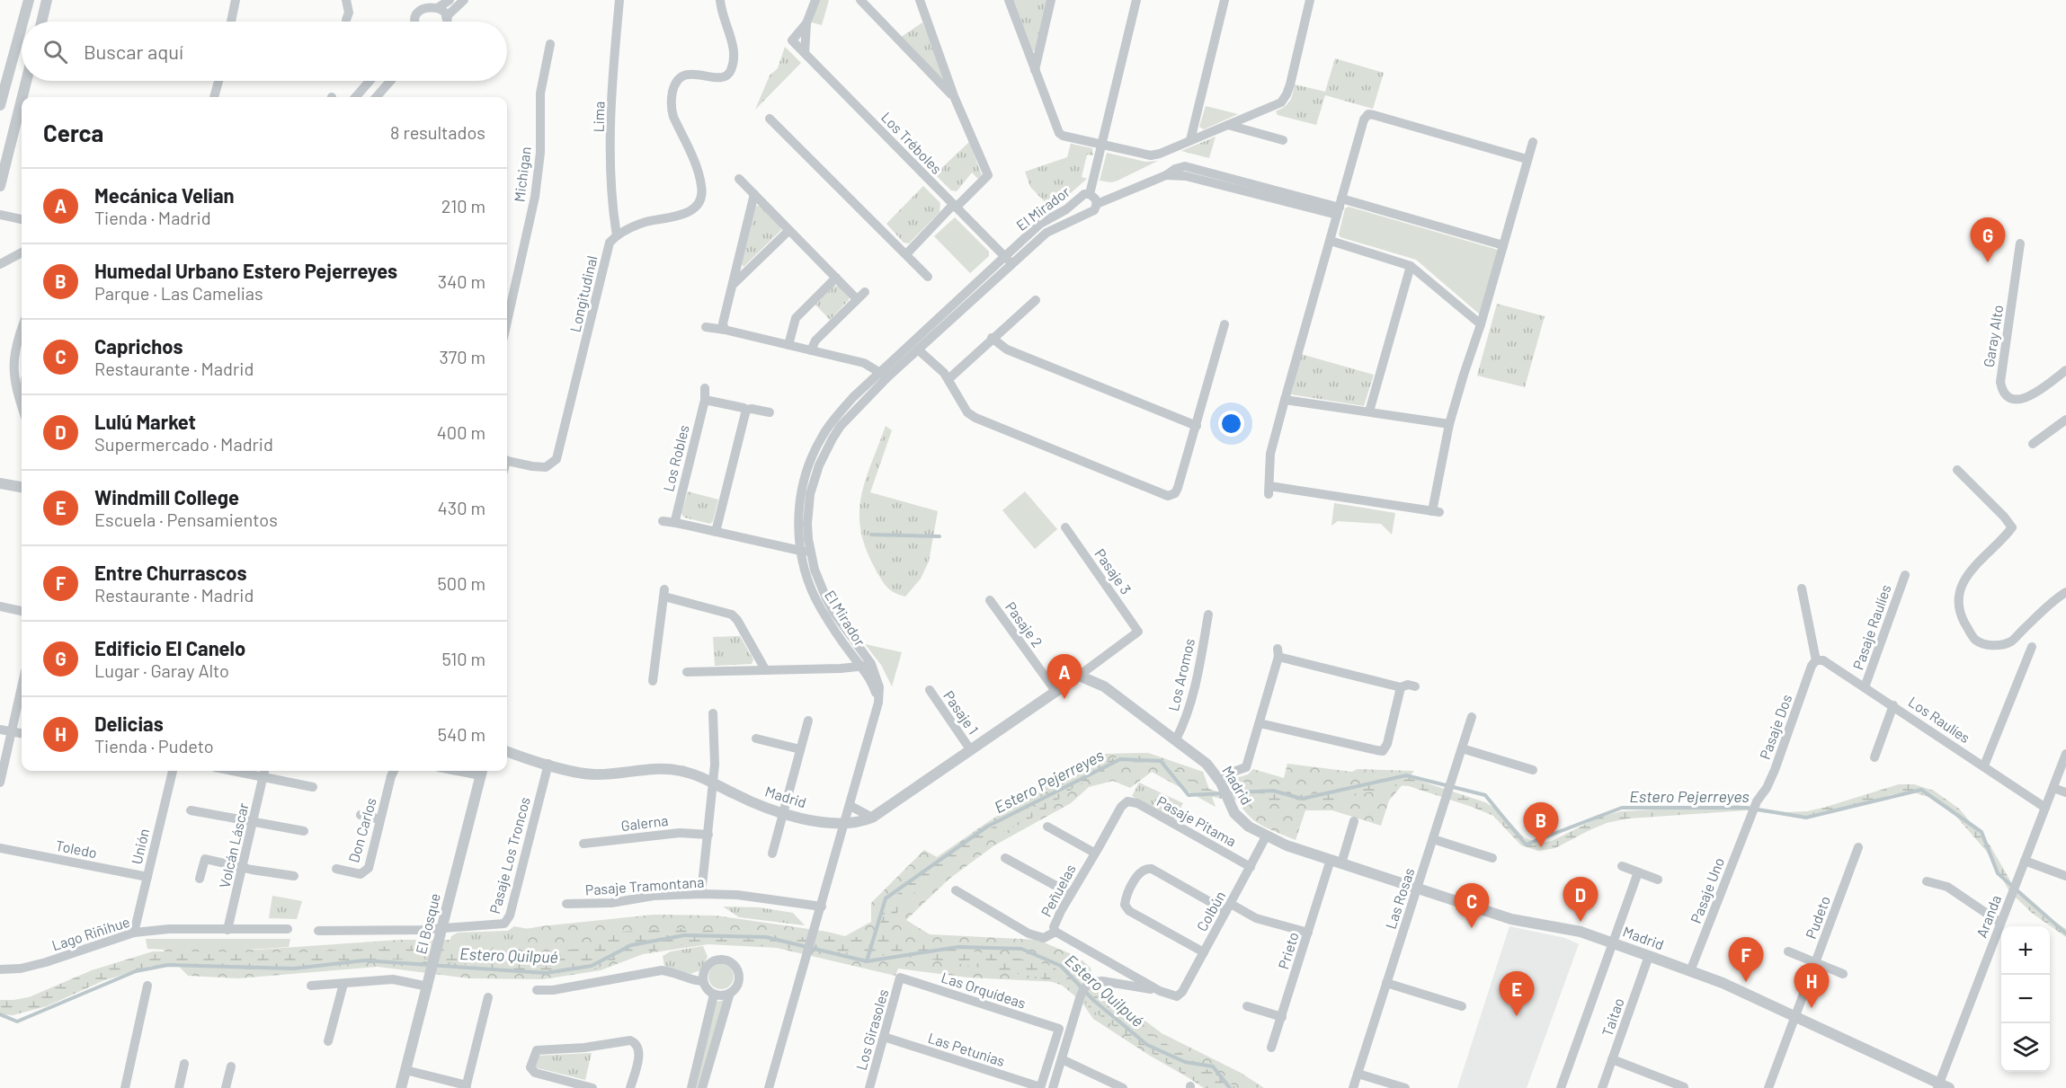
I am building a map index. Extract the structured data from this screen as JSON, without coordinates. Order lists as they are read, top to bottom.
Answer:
{
  "streets": {
    "street": [
      "Lima",
      "Los Tréboles",
      "Michigan",
      "El Mirador",
      "Longitudinal",
      "Garay Alto",
      "Los Robles",
      "Pasaje 3",
      "Pasaje 2",
      "Pasaje Raulíes",
      "Los Aromos",
      "Pasaje 1",
      "Los Raulíes",
      "Pasaje Dos",
      "Madrid",
      "Pasaje Pitama",
      "Galerna",
      "Don Carlos",
      "Volcán Láscar",
      "Unión",
      "Toledo",
      "Pasaje Los Troncos",
      "Pasaje Tramontana",
      "Peñuelas",
      "Pasaje Uno",
      "Las Rosas",
      "Colbún",
      "Aranda",
      "Pudeto",
      "El Bosque",
      "Lago Riñihue",
      "Prieto",
      "Las Orquídeas",
      "Taitao",
      "Los Girasoles",
      "Las Petunias"
    ]
  },
  "crossings": [
    ["Lima", "Longitudinal"],
    ["Los Tréboles", "El Mirador"],
    ["El Mirador", "Madrid"],
    ["El Mirador", "Pasaje Tramontana"],
    ["Pasaje 3", "Madrid"],
    ["Pasaje 2", "Madrid"],
    ["Pasaje Raulíes", "Los Raulíes"],
    ["Los Aromos", "Madrid"],
    ["Pasaje 1", "Madrid"],
    ["Los Raulíes", "Pasaje Dos"],
    ["Los Raulíes", "Aranda"],
    ["Pasaje Dos", "Pasaje Uno"],
    ["Madrid", "Pasaje Los Troncos"],
    ["Madrid", "Pasaje Uno"],
    ["Madrid", "Las Rosas"],
    ["Madrid", "Colbún"],
    ["Madrid", "Aranda"],
    ["Madrid", "Pudeto"],
    ["Madrid", "Prieto"],
    ["Madrid", "Taitao"],
    ["Pasaje Pitama", "Peñuelas"],
    ["Pasaje Pitama", "Colbún"],
    ["Volcán Láscar", "Lago Riñihue"],
    ["Unión", "Toledo"],
    ["Unión", "Lago Riñihue"],
    ["Pasaje Los Troncos", "El Bosque"],
    ["Peñuelas", "Colbún"],
    ["Las Orquídeas", "Los Girasoles"],
    ["Las Orquídeas", "Las Petunias"],
    ["Los Girasoles", "Las Petunias"]
  ],
  "water": ["Estero Pejerreyes", "Estero Quilpué"],
  "page": {
    "search": "Buscar aquí",
    "heading": ["Cerca", "8 resultados"],
    "list": [
      {
        "mark": "A",
        "name": "Mecánica Velian",
        "note": "Tienda · Madrid",
        "value": "210 m"
      },
      {
        "mark": "B",
        "name": "Humedal Urbano Estero Pejerreyes",
        "note": "Parque · Las Camelias",
        "value": "340 m"
      },
      {
        "mark": "C",
        "name": "Caprichos",
        "note": "Restaurante · Madrid",
        "value": "370 m"
      },
      {
        "mark": "D",
        "name": "Lulú Market",
        "note": "Supermercado · Madrid",
        "value": "400 m"
      },
      {
        "mark": "E",
        "name": "Windmill College",
        "note": "Escuela · Pensamientos",
        "value": "430 m"
      },
      {
        "mark": "F",
        "name": "Entre Churrascos",
        "note": "Restaurante · Madrid",
        "value": "500 m"
      },
      {
        "mark": "G",
        "name": "Edificio El Canelo",
        "note": "Lugar · Garay Alto",
        "value": "510 m"
      },
      {
        "mark": "H",
        "name": "Delicias",
        "note": "Tienda · Pudeto",
        "value": "540 m"
      }
    ],
    "pins": [
      "G",
      "A",
      "B",
      "D",
      "C",
      "F",
      "H",
      "E"
    ],
    "map_buttons": ["+", "−"]
  }
}
